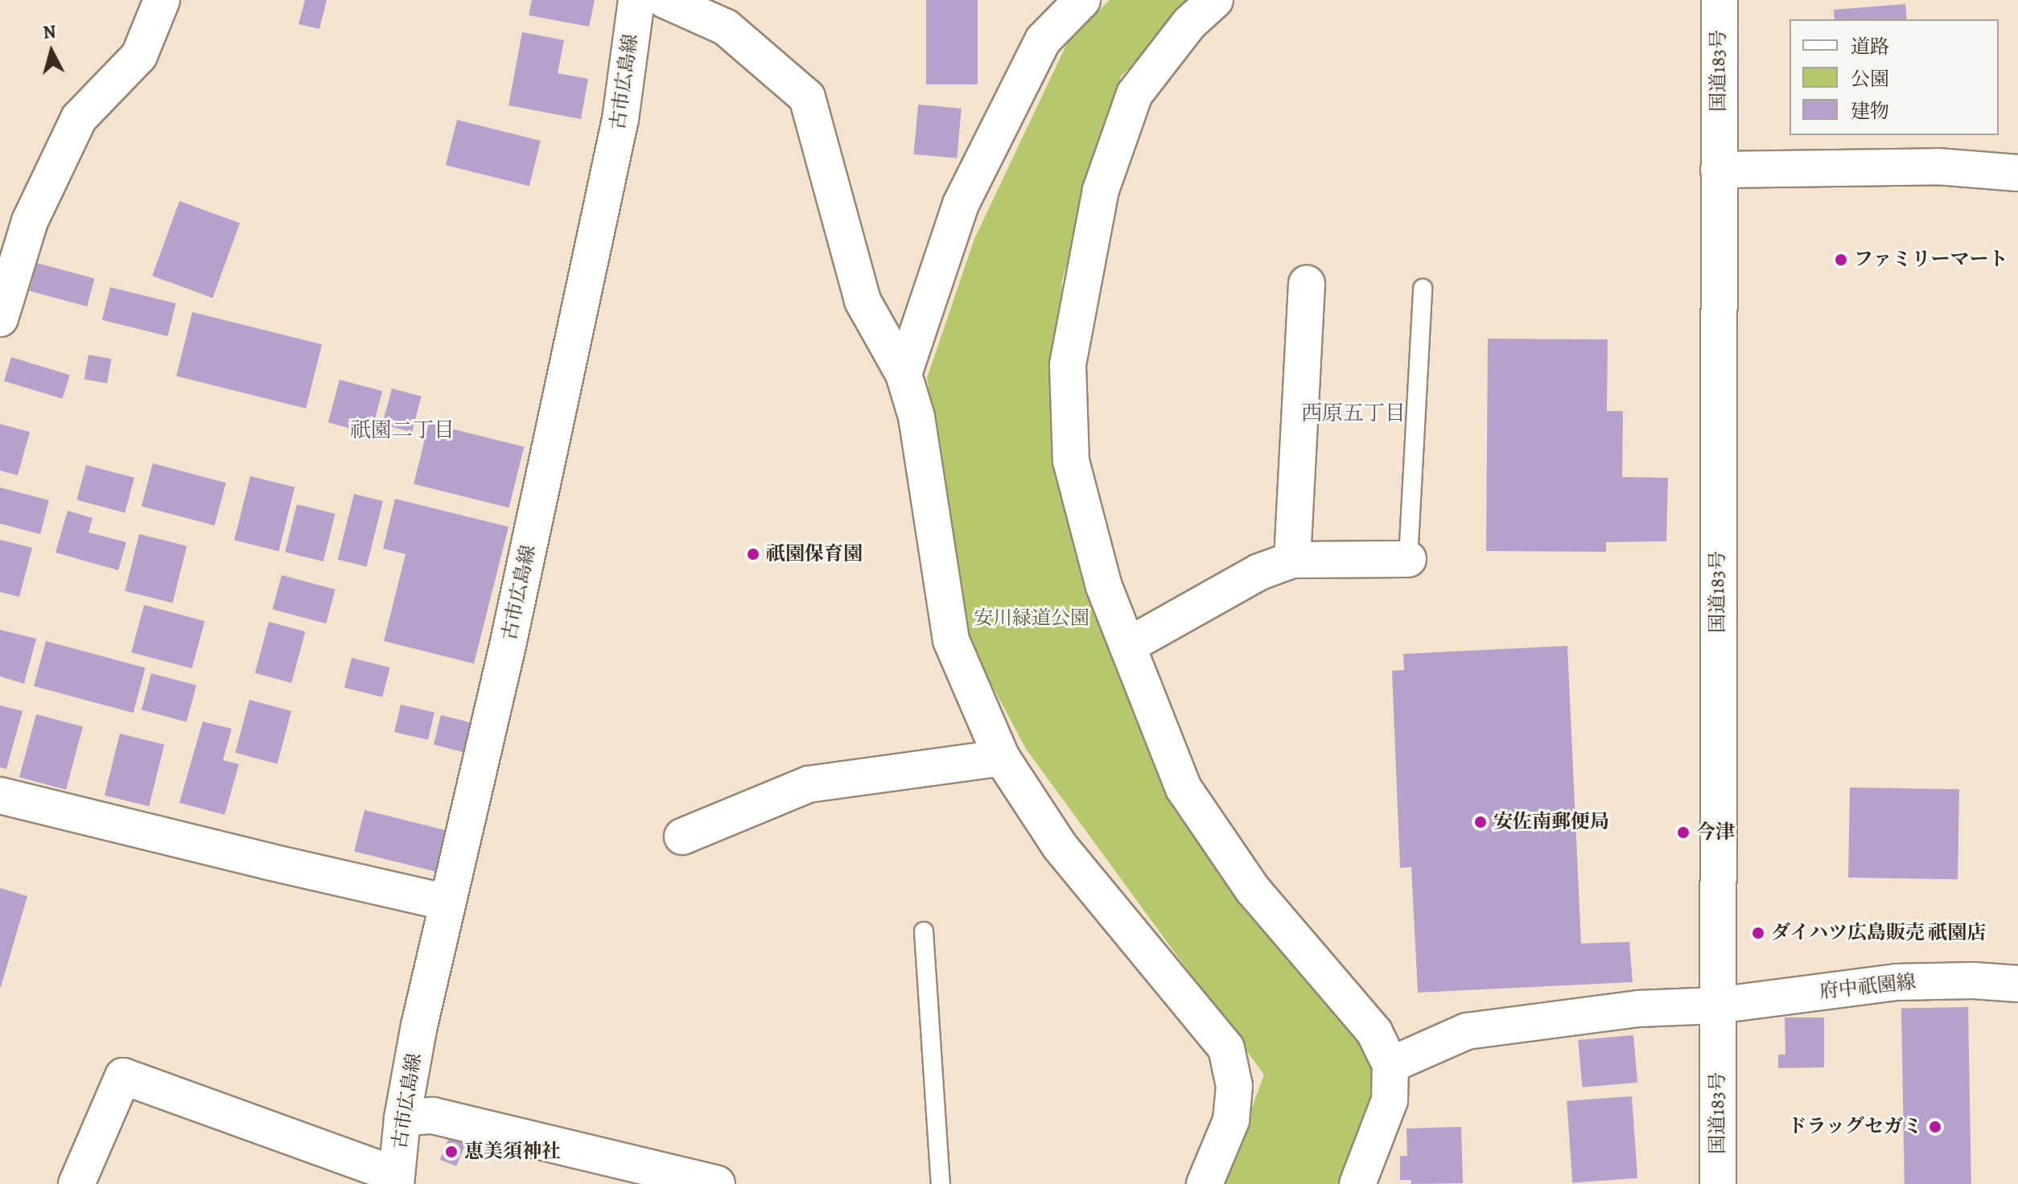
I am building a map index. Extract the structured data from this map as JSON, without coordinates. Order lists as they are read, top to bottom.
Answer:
{
  "streets": {
    "main road": ["国道183号", "古市広島線", "府中祇園線"]
  },
  "crossings": [
    ["国道183号", "府中祇園線"]
  ],
  "districts": ["西原五丁目", "祇園二丁目"],
  "parks": ["安川緑道公園"],
  "places": [
    "ファミリーマート",
    "祇園保育園",
    "安佐南郵便局",
    "今津",
    "ダイハツ広島販売 祇園店",
    "ドラッグセガミ",
    "恵美須神社"
  ],
  "legend": ["道路", "公園", "建物"],
  "north": "top"
}
